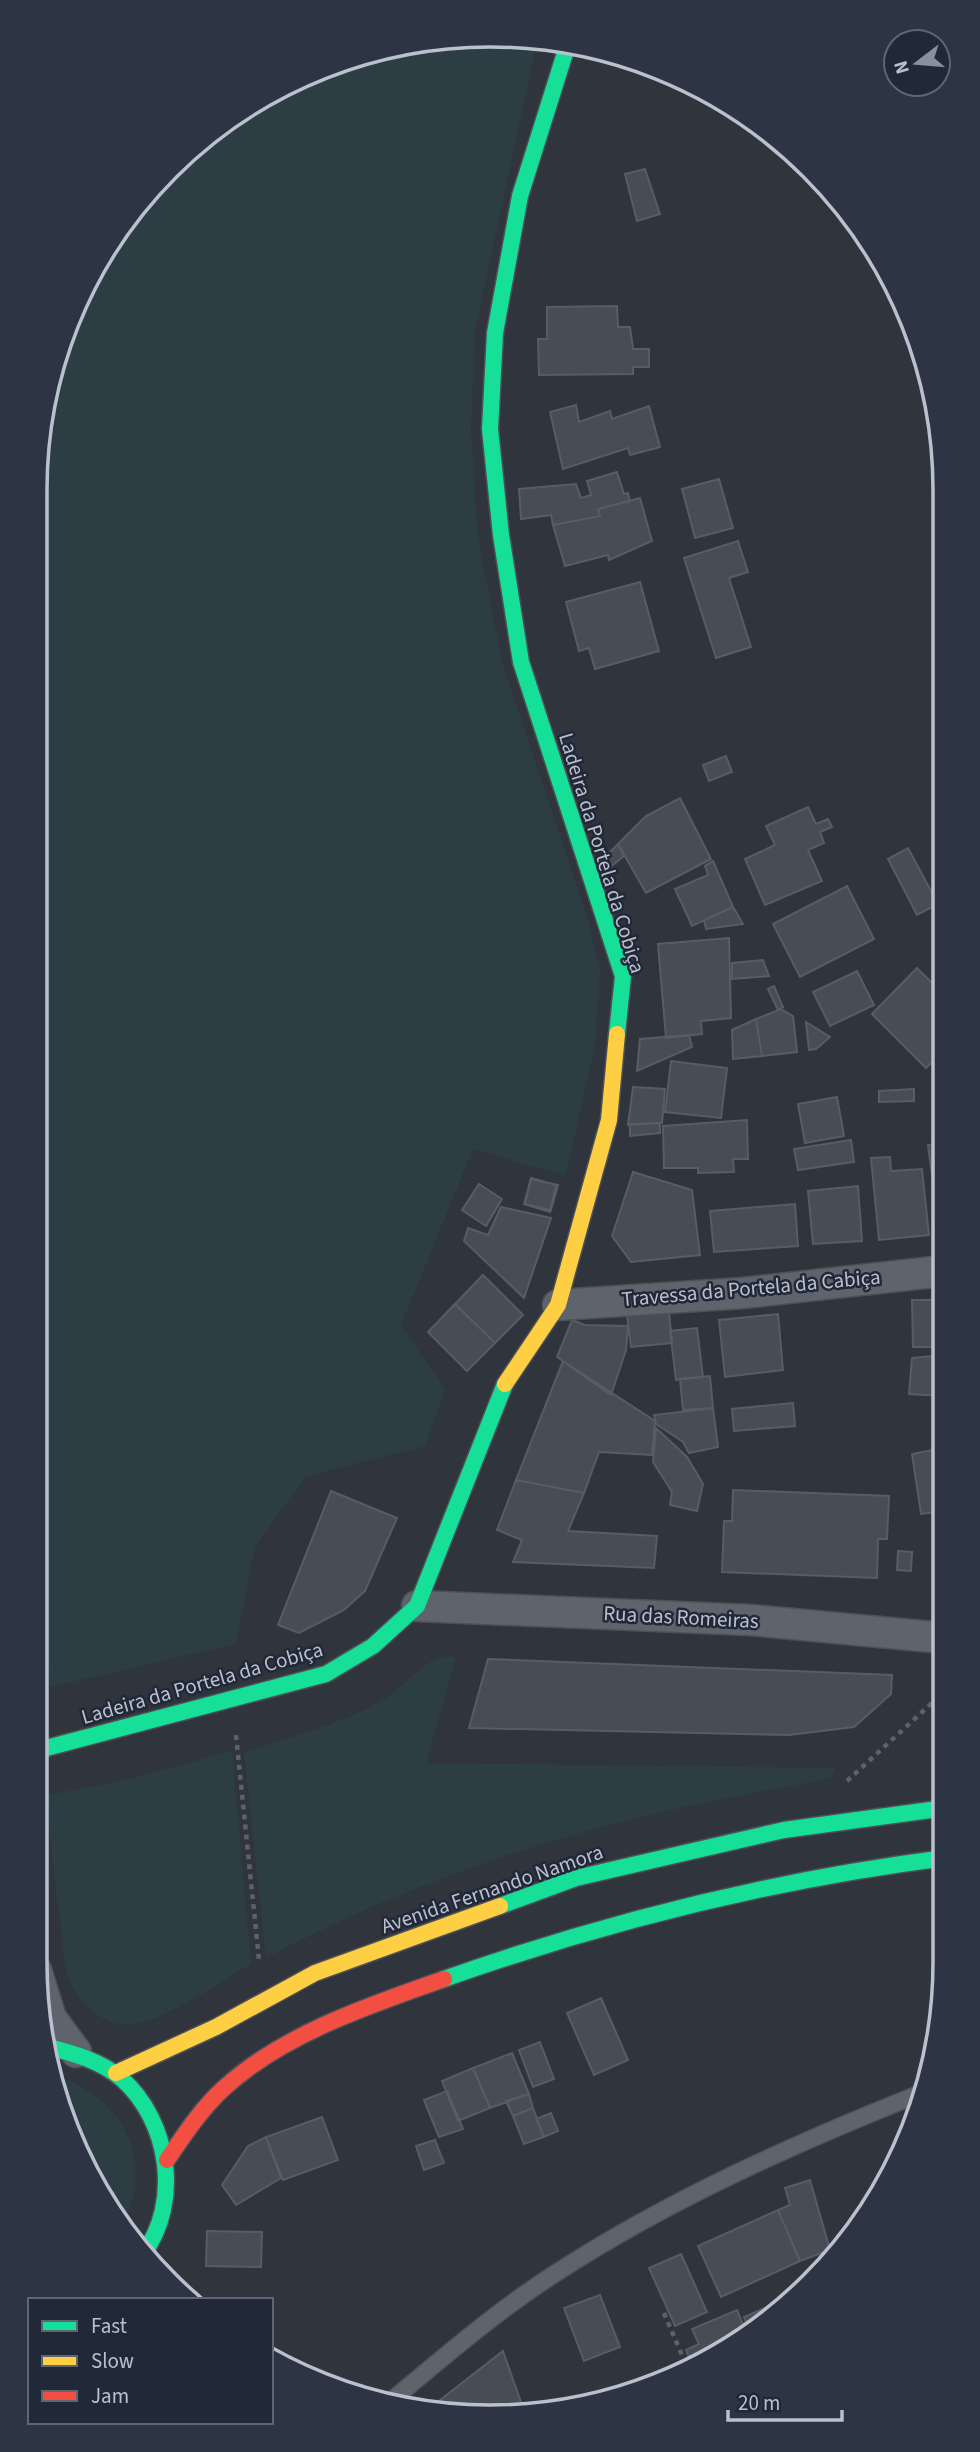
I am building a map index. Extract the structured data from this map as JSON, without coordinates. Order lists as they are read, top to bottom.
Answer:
{
  "streets": {
    "street": [
      "Ladeira da Portela da Cobiça",
      "Travessa da Portela da Cabiça",
      "Rua das Romeiras",
      "Avenida Fernando Namora"
    ]
  },
  "crossings": [
    ["Ladeira da Portela da Cobiça", "Travessa da Portela da Cabiça"],
    ["Ladeira da Portela da Cobiça", "Rua das Romeiras"]
  ],
  "legend": ["Fast", "Slow", "Jam"],
  "scale_bar": "20 m",
  "north": "left"
}
